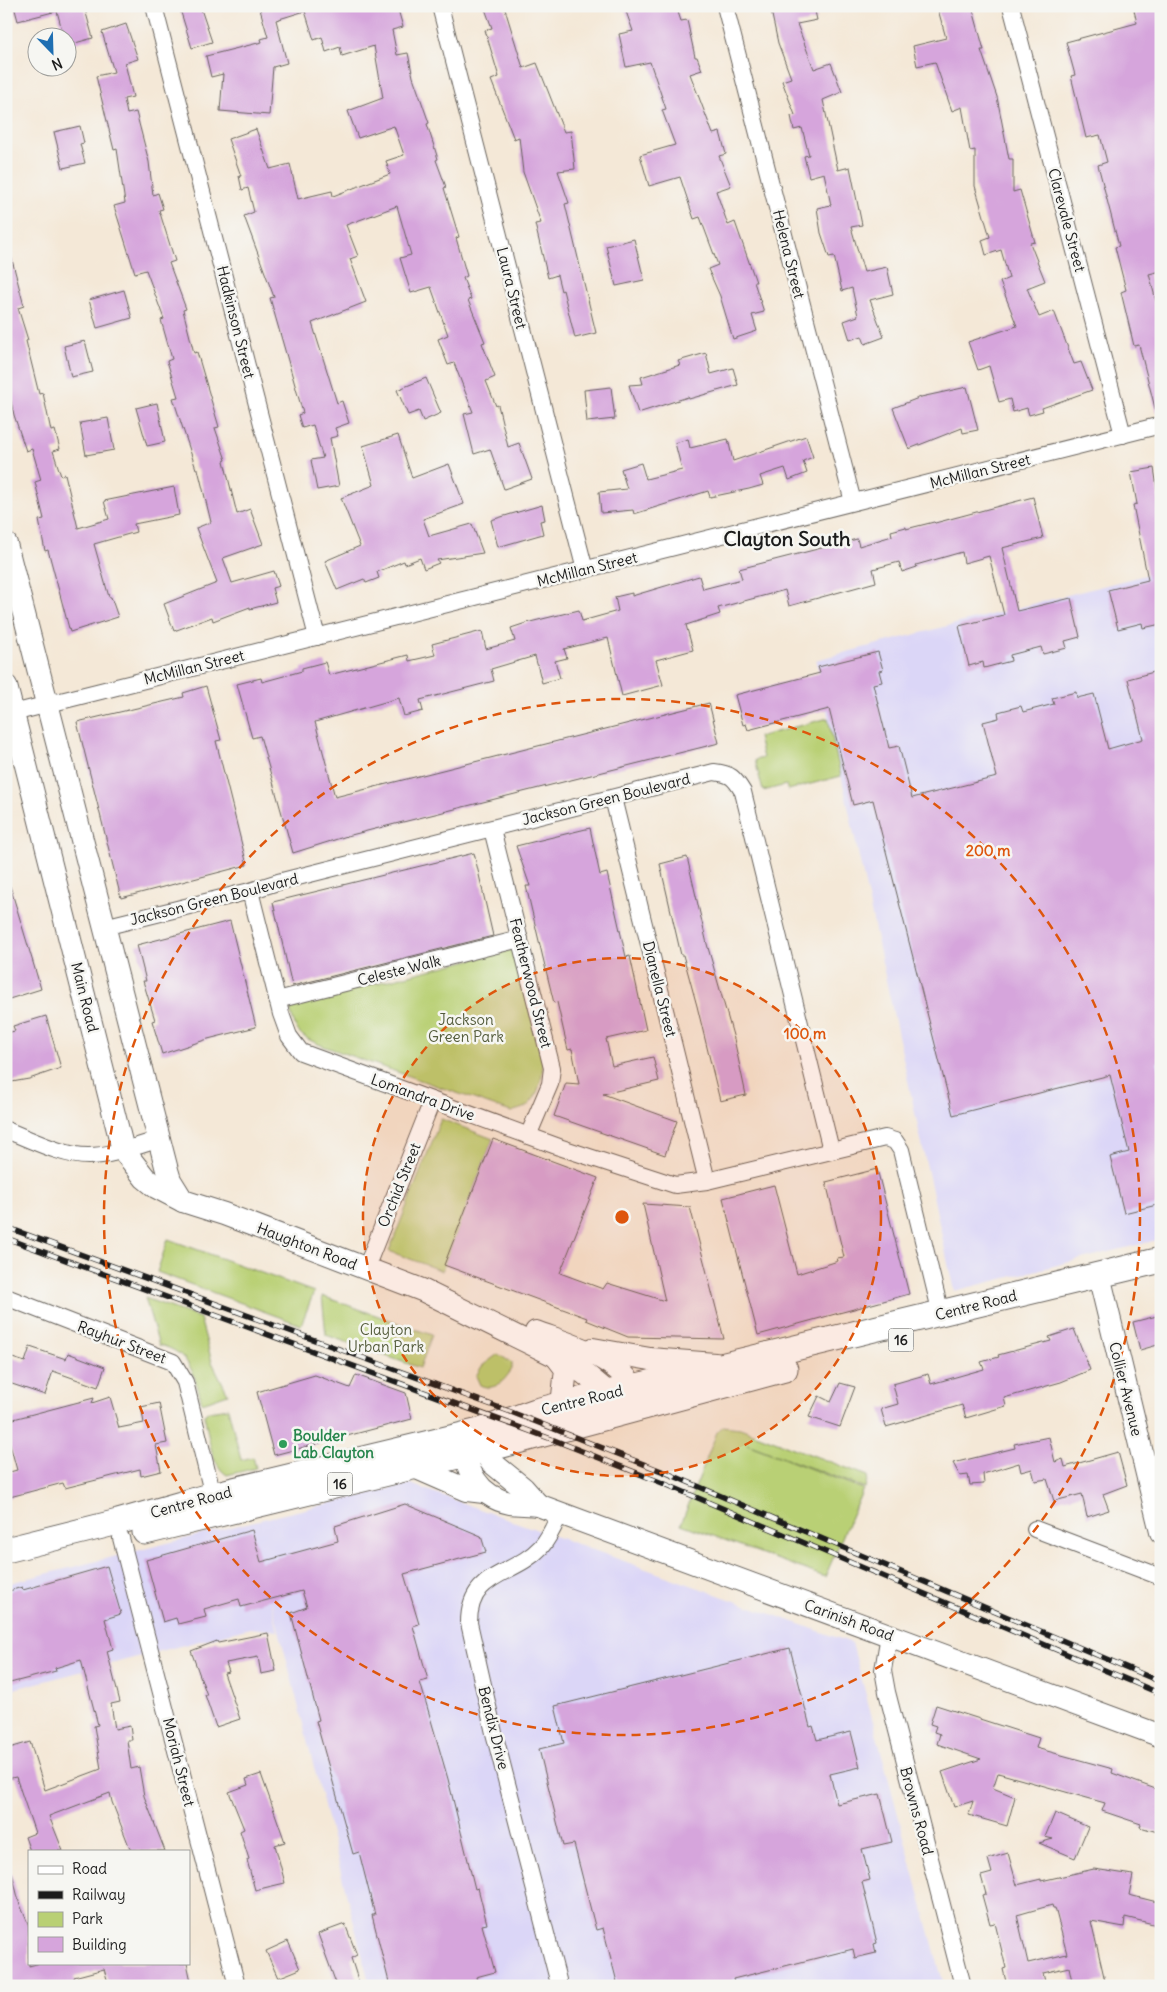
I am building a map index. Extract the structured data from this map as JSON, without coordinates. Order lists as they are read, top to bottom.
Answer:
{
  "streets": {
    "main road": [
      "Main Road",
      "Haughton Road",
      "Centre Road",
      "16",
      "Collier Avenue",
      "Carinish Road"
    ],
    "street": [
      "Clarevale Street",
      "Helena Street",
      "Laura Street",
      "Hadkinson Street",
      "McMillan Street",
      "Jackson Green Boulevard",
      "Celeste Walk",
      "Featherwood Street",
      "Dianella Street",
      "Lomandra Drive",
      "Orchid Street",
      "Rayhur Street",
      "Bendix Drive",
      "Moriah Street",
      "Browns Road"
    ]
  },
  "crossings": [
    ["Clarevale Street", "McMillan Street"],
    ["Helena Street", "McMillan Street"],
    ["Laura Street", "McMillan Street"],
    ["Hadkinson Street", "McMillan Street"],
    ["McMillan Street", "Main Road"],
    ["Jackson Green Boulevard", "Featherwood Street"],
    ["Jackson Green Boulevard", "Dianella Street"],
    ["Jackson Green Boulevard", "Lomandra Drive"],
    ["Celeste Walk", "Featherwood Street"],
    ["Celeste Walk", "Lomandra Drive"],
    ["Featherwood Street", "Lomandra Drive"],
    ["Dianella Street", "Lomandra Drive"],
    ["Main Road", "Haughton Road"],
    ["Lomandra Drive", "Orchid Street"],
    ["Lomandra Drive", "Centre Road"],
    ["Orchid Street", "Haughton Road"],
    ["Haughton Road", "Centre Road"],
    ["Centre Road", "Rayhur Street"],
    ["Centre Road", "Collier Avenue"],
    ["Centre Road", "Carinish Road"],
    ["Centre Road", "Moriah Street"],
    ["Carinish Road", "Bendix Drive"],
    ["Carinish Road", "Browns Road"]
  ],
  "districts": ["Clayton South"],
  "parks": ["Jackson Green Park", "Clayton Urban Park"],
  "places": ["Boulder Lab Clayton"],
  "legend": [
    "Road",
    "Railway",
    "Park",
    "Building"
  ],
  "north": "bottom right",
  "rings": ["200 m", "100 m"]
}
